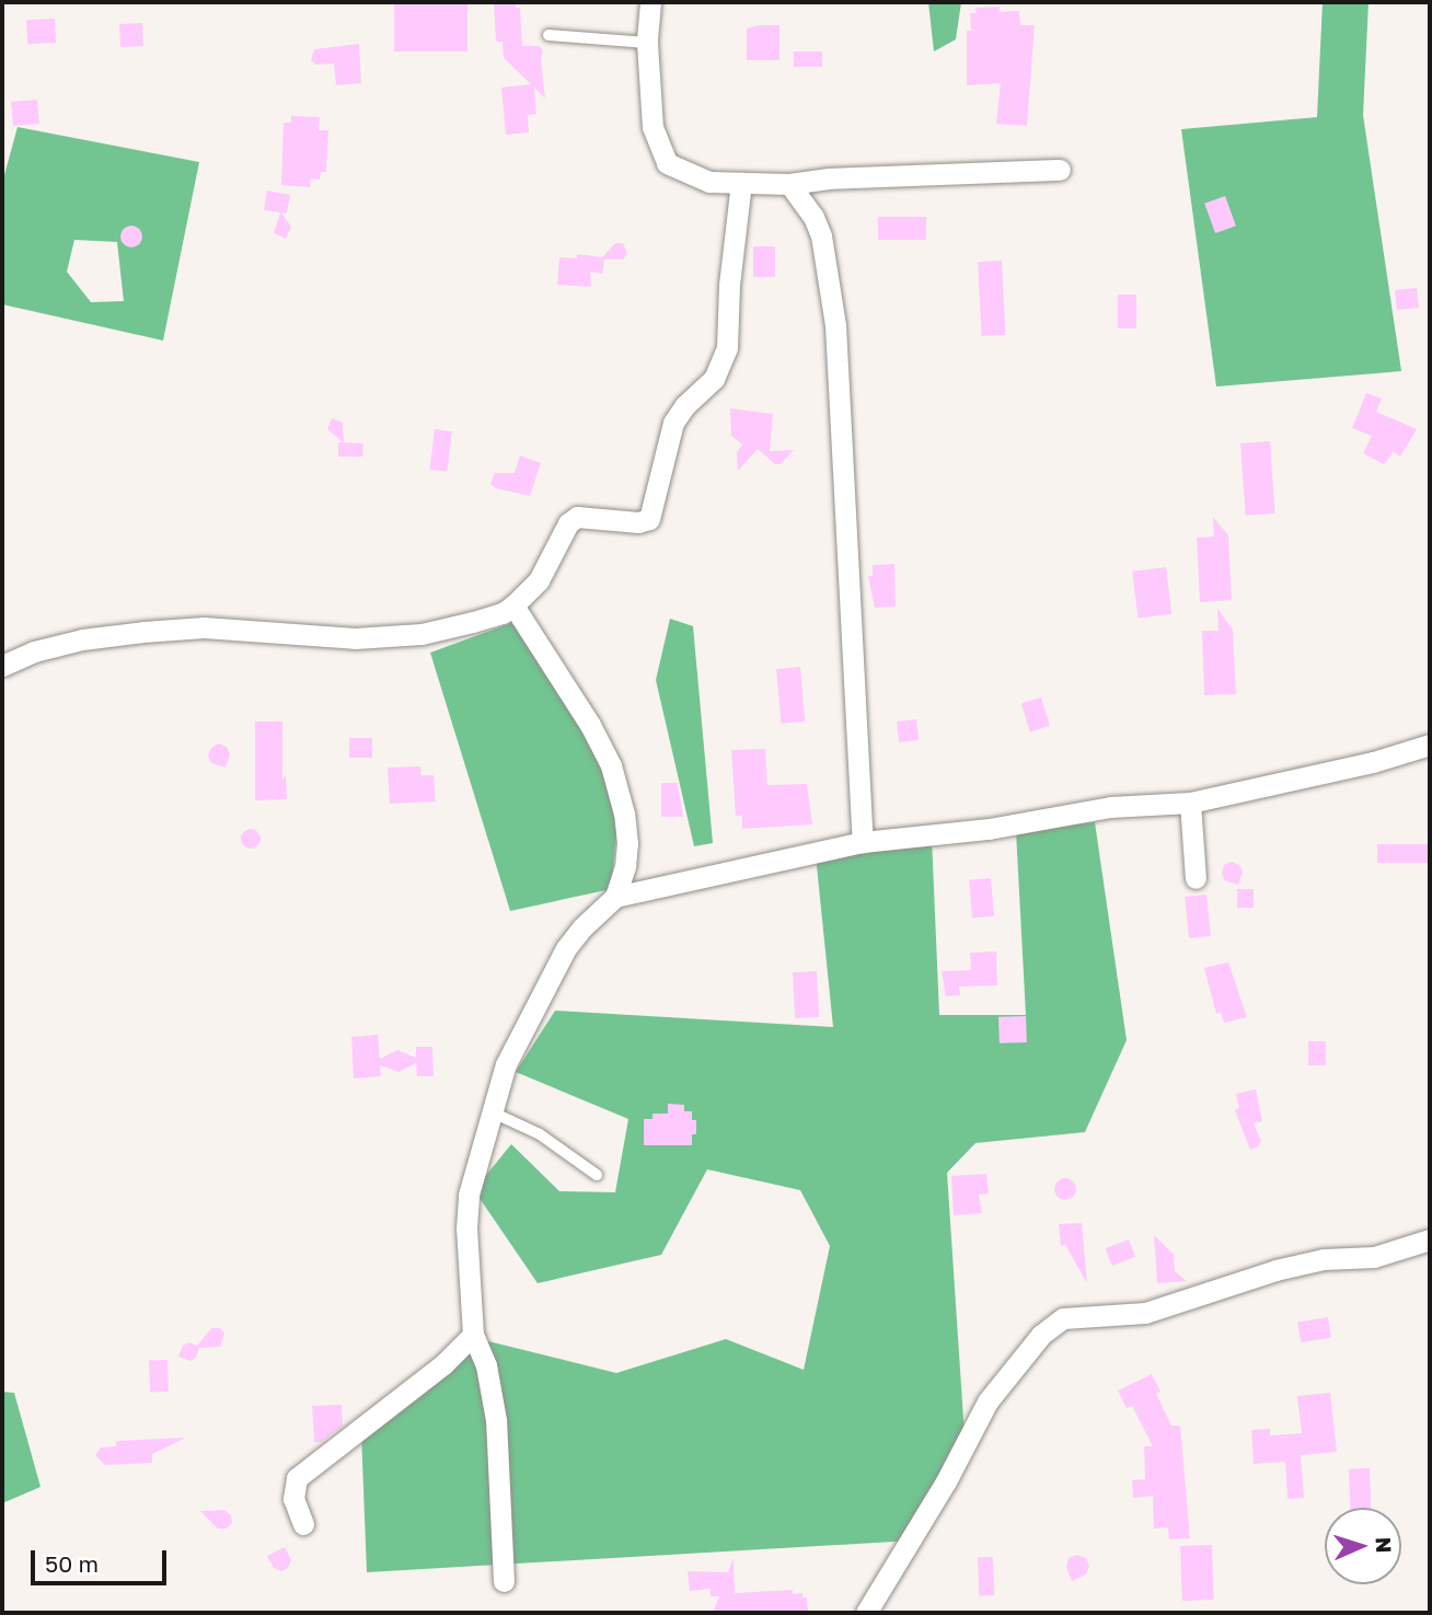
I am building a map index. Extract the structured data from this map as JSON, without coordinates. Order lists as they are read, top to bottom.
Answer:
{
  "scale_bar": "50 m",
  "north": "right"
}
